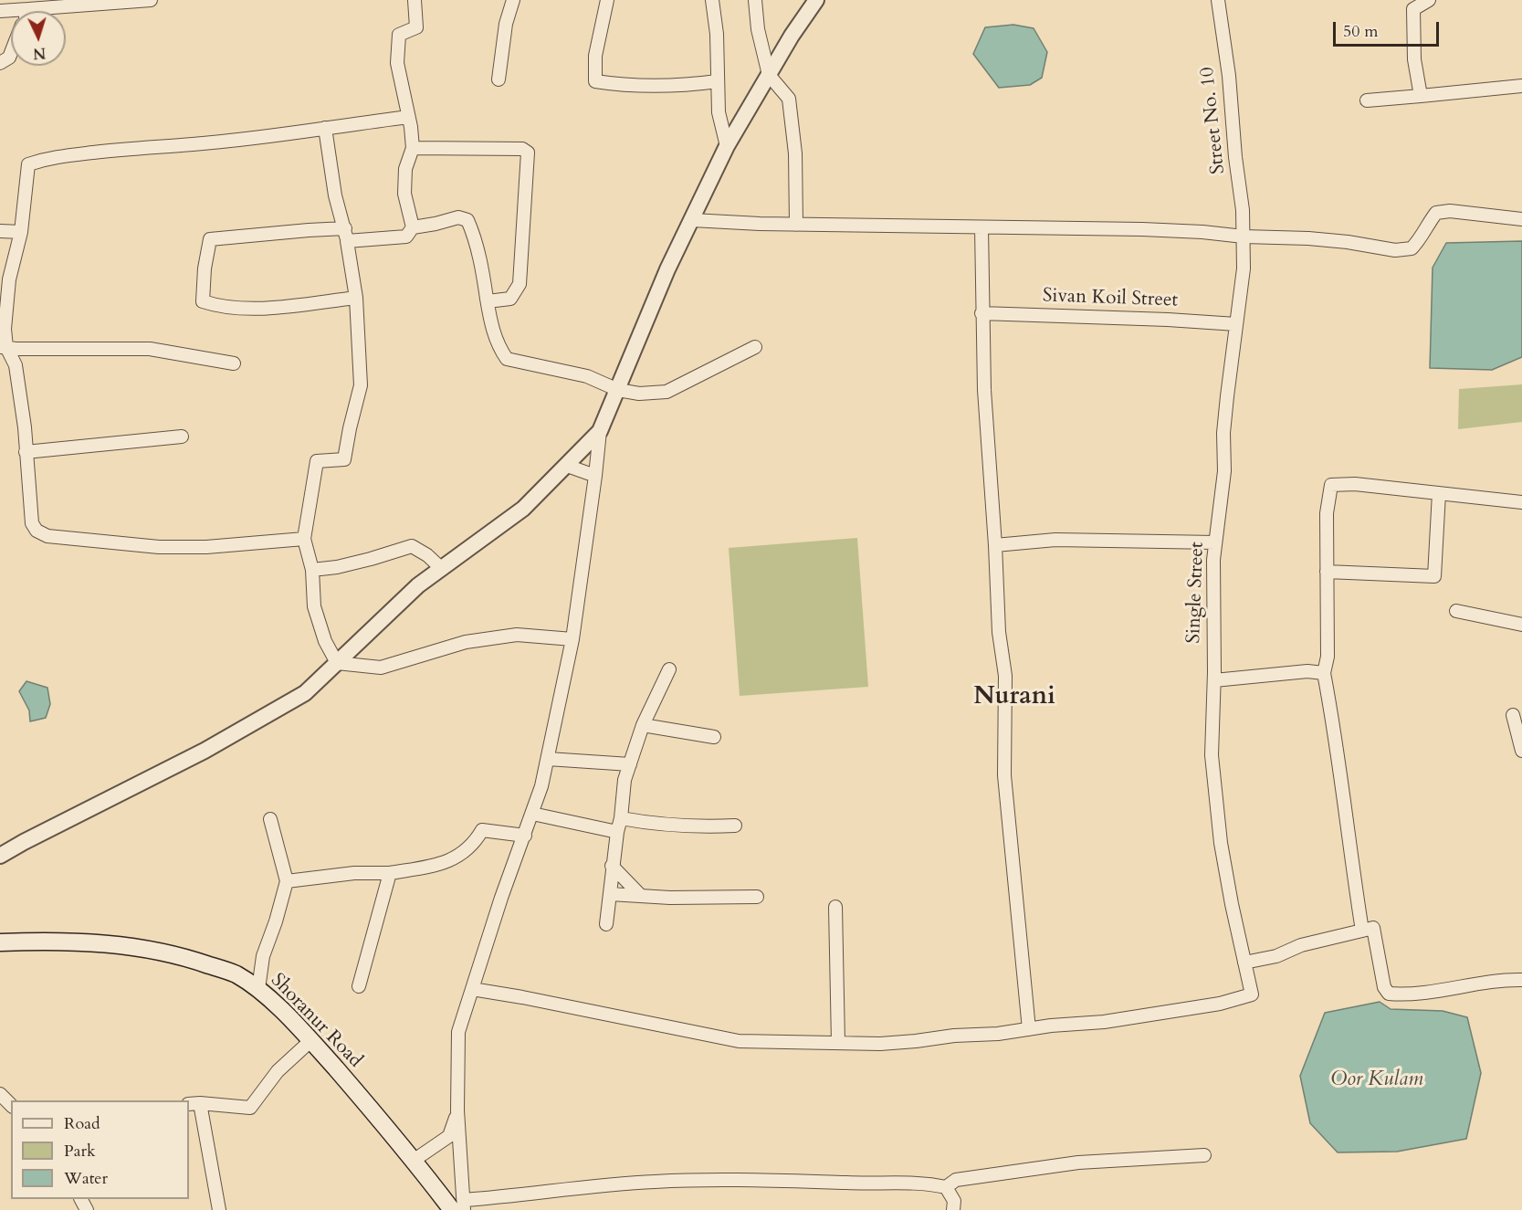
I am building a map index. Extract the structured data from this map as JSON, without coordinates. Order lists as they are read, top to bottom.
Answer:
{
  "streets": {
    "main road": ["Shoranur Road"],
    "street": ["Street No. 10", "Sivan Koil Street", "Single Street"]
  },
  "crossings": [
    ["Street No. 10", "Single Street"],
    ["Sivan Koil Street", "Single Street"]
  ],
  "districts": ["Nurani"],
  "water": ["Oor Kulam"],
  "legend": ["Road", "Park", "Water"],
  "scale_bar": "50 m",
  "north": "bottom"
}
